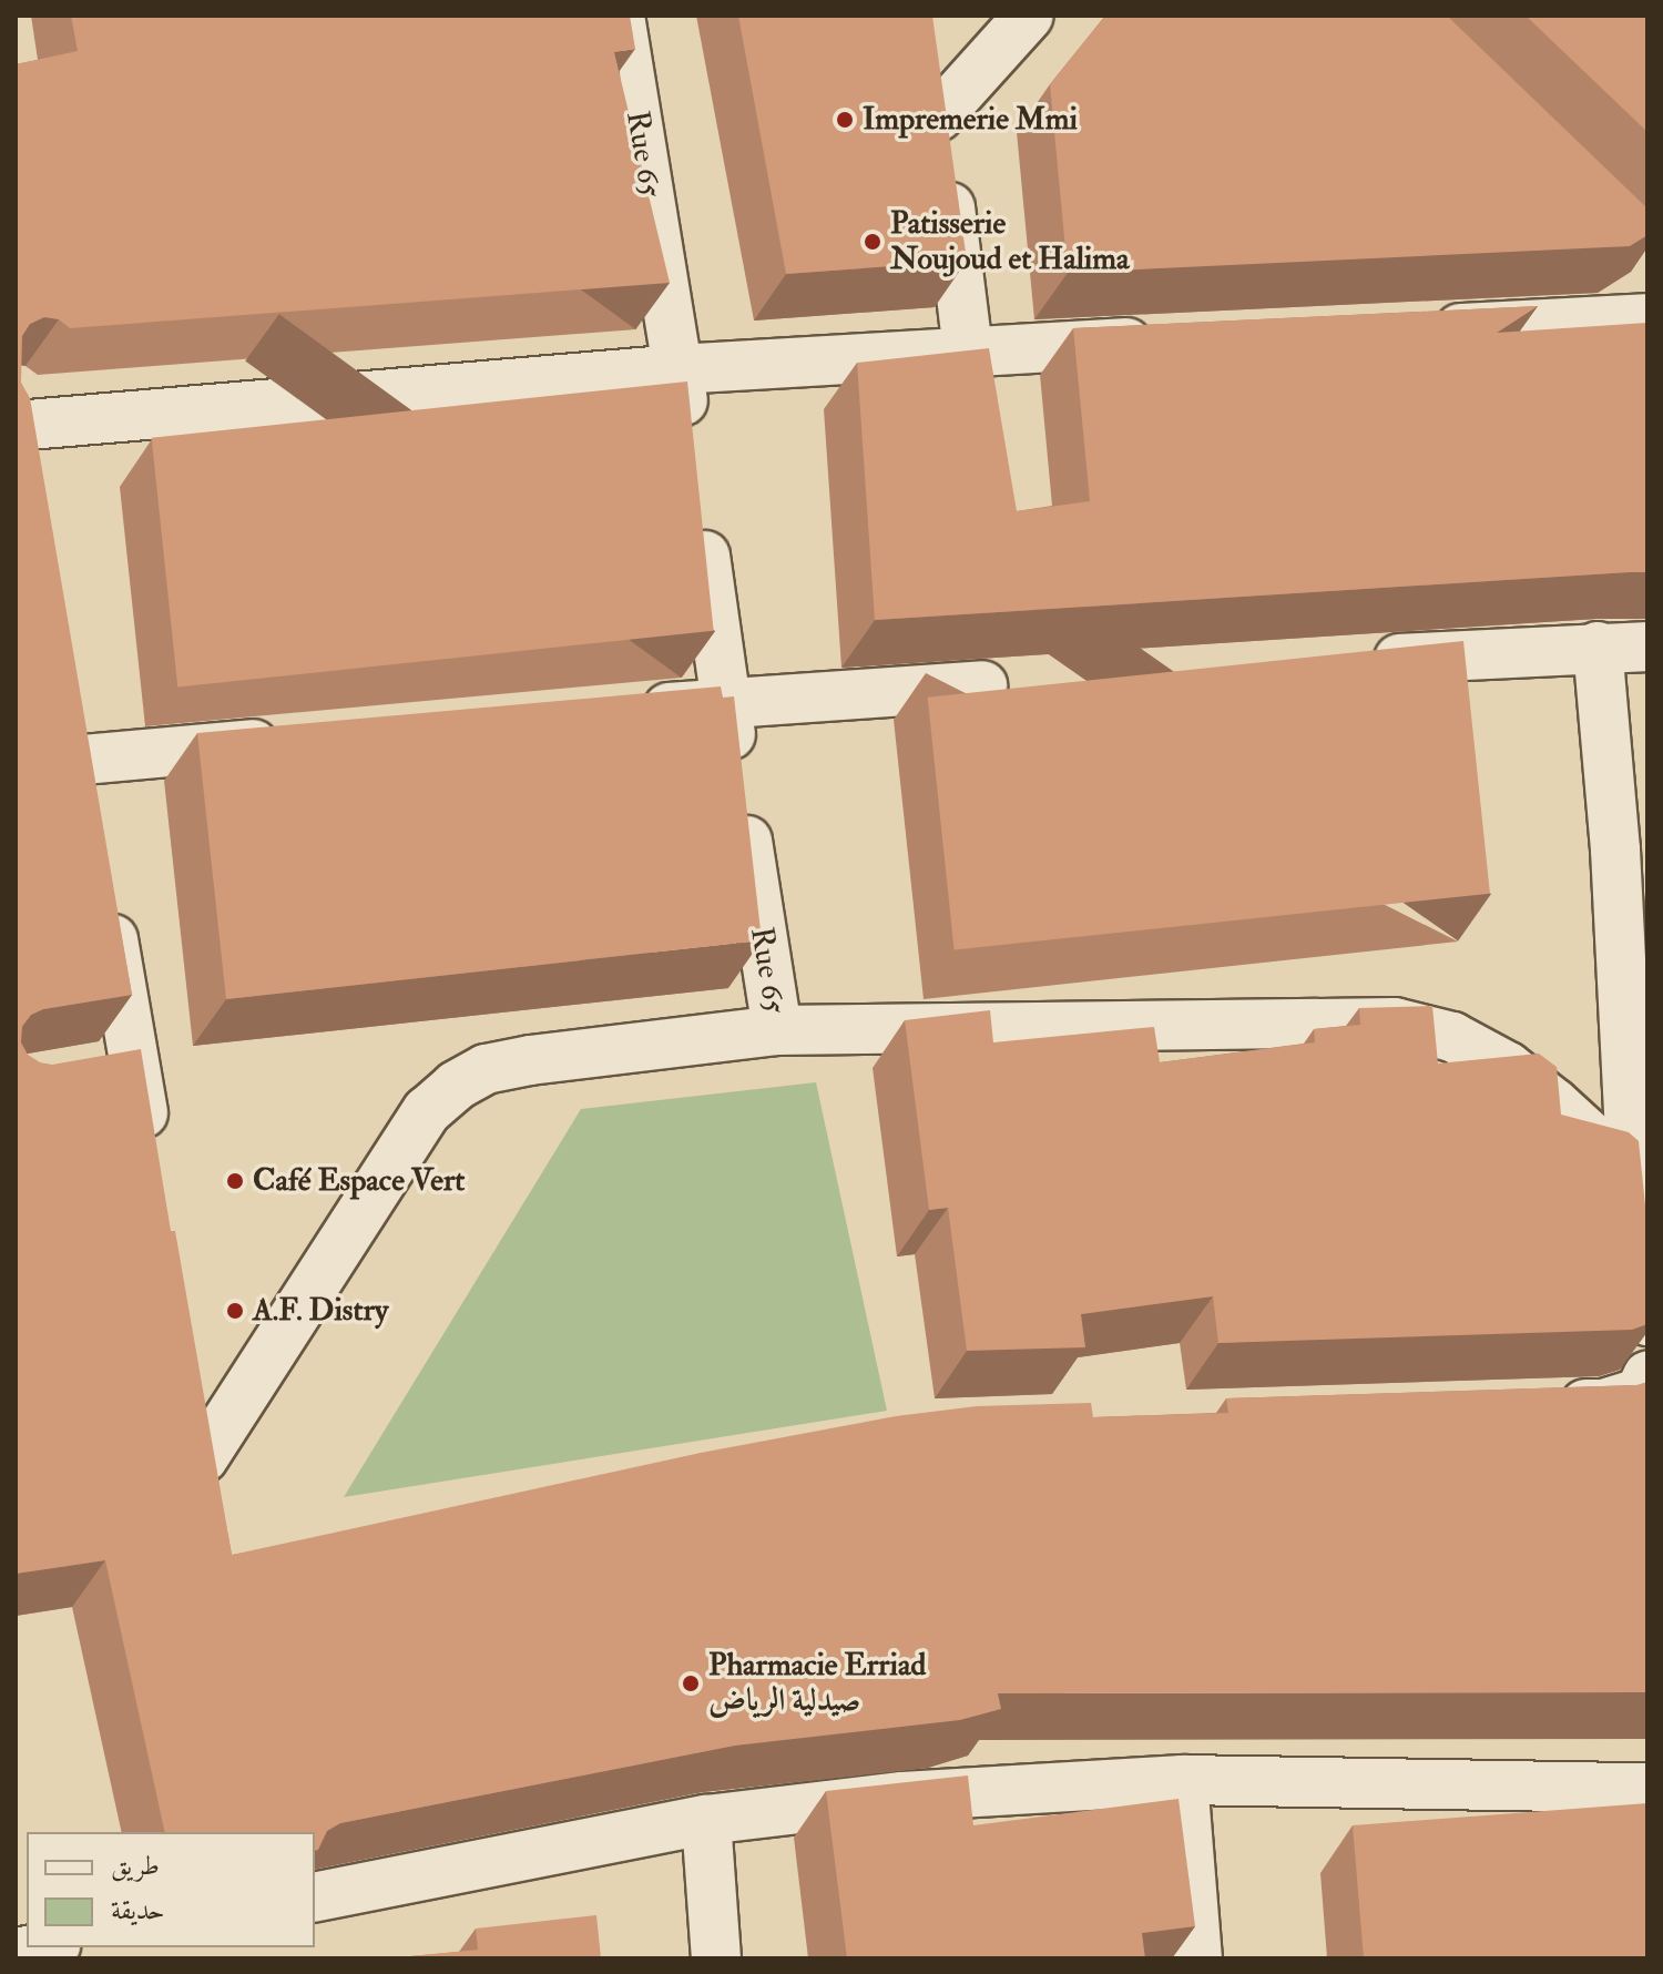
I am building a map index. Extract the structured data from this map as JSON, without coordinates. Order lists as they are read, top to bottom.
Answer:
{
  "streets": {
    "street": ["Rue 65"]
  },
  "places": [
    "Impremerie Mmi",
    "Patisserie Noujoud et Halima",
    "Café Espace Vert",
    "A.F. Distry",
    "Pharmacie Erriad صيدلية الرياض"
  ],
  "legend": ["طريق", "حديقة"]
}
